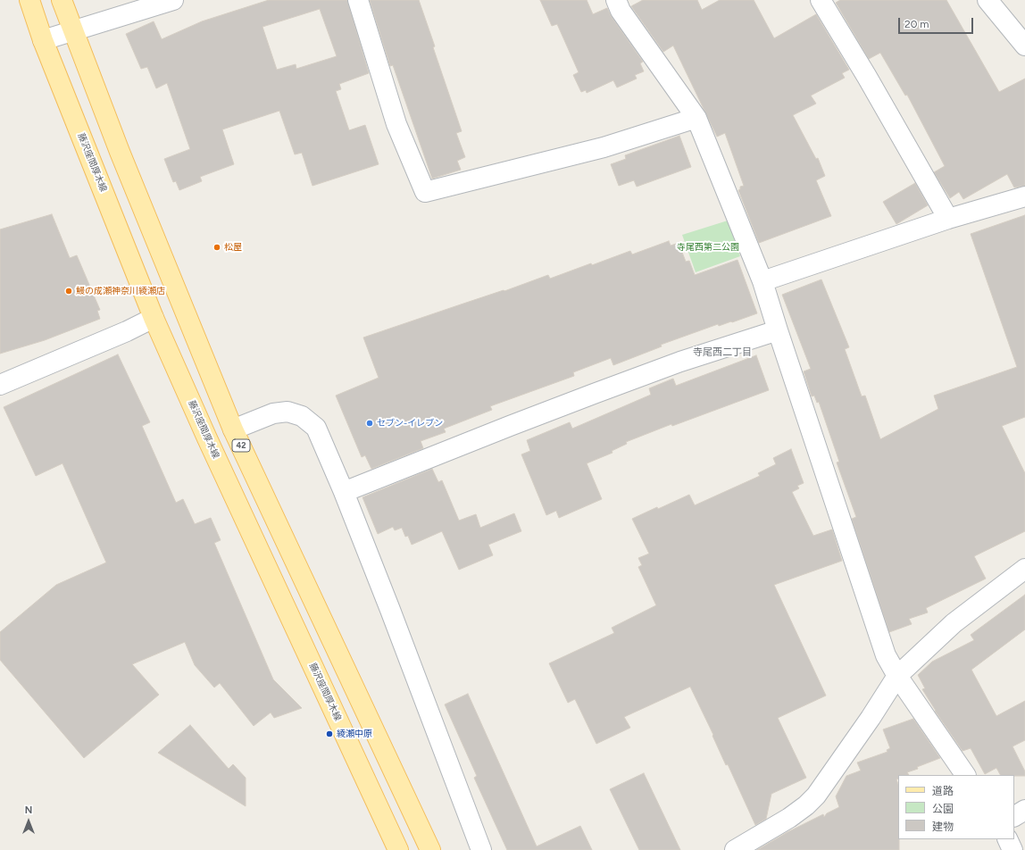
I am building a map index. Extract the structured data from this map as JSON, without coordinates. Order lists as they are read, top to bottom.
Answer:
{
  "streets": {
    "main road": ["藤沢座間厚木線", "42"]
  },
  "districts": ["寺尾西二丁目"],
  "parks": ["寺尾西第二公園"],
  "places": [
    "松屋",
    "鰻の成瀬神奈川綾瀬店",
    "セブン-イレブン",
    "綾瀬中原"
  ],
  "legend": ["道路", "公園", "建物"],
  "scale_bar": "20 m",
  "north": "top"
}
